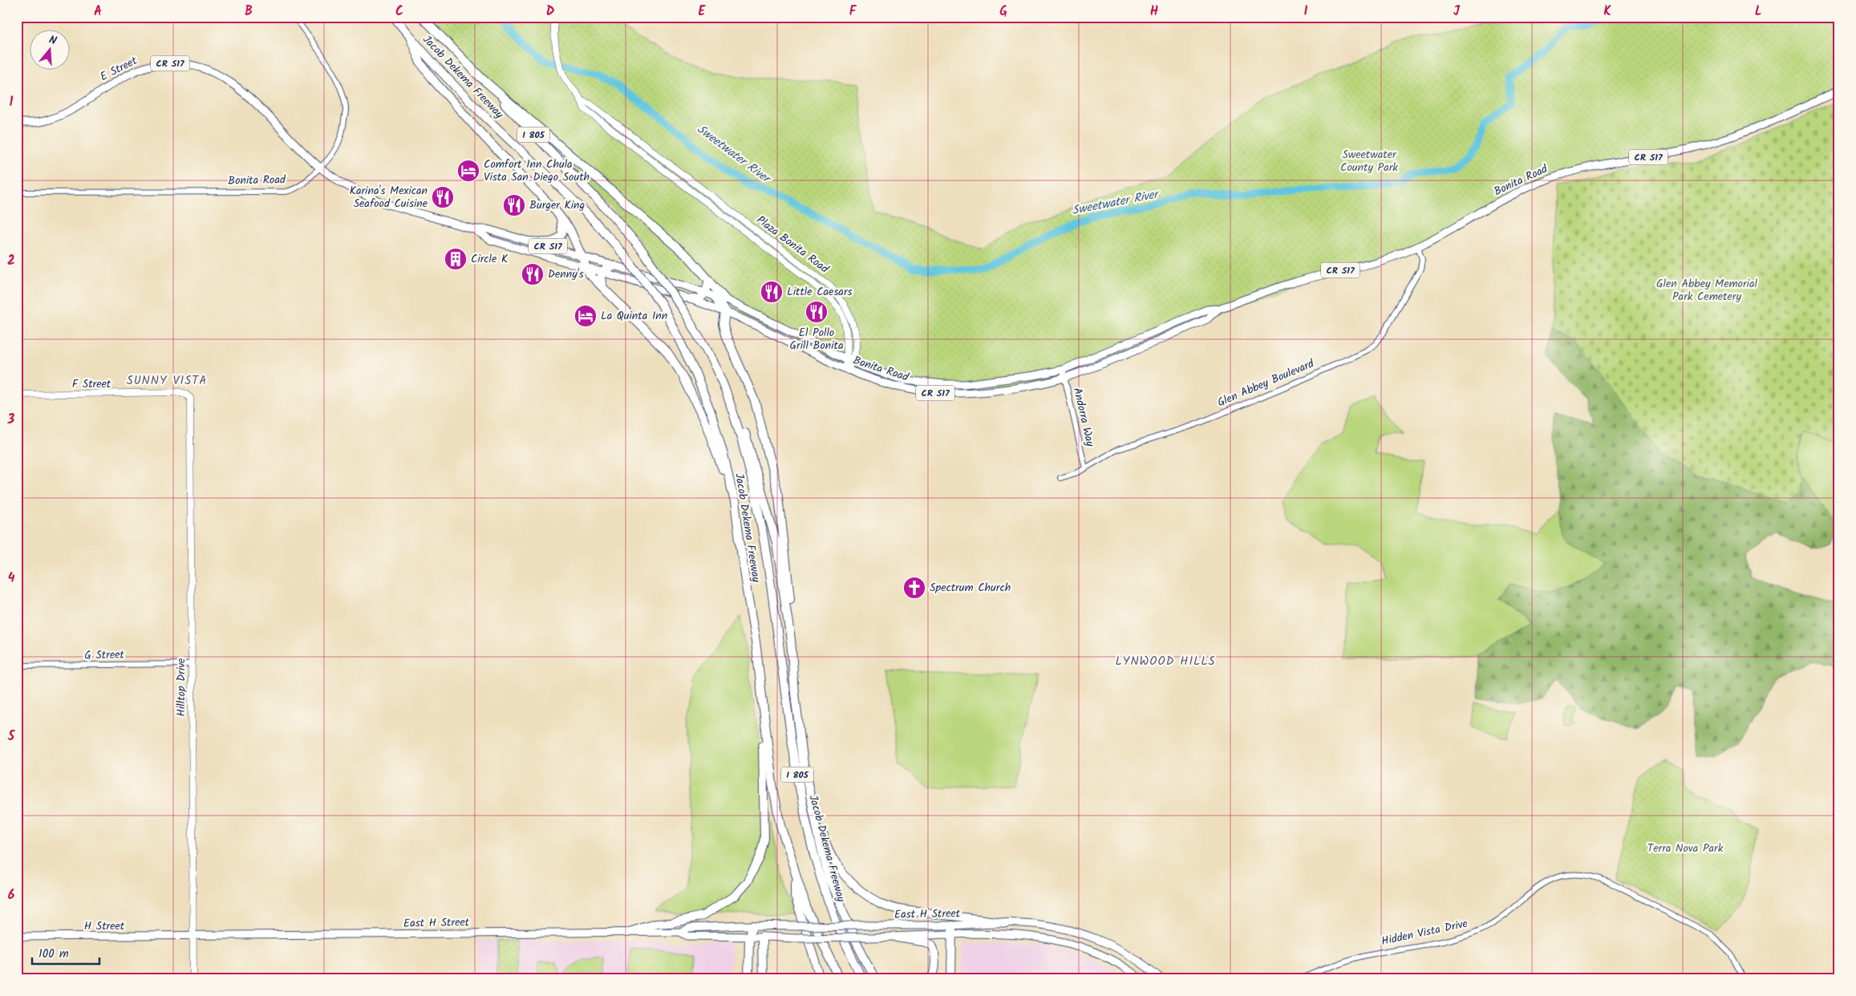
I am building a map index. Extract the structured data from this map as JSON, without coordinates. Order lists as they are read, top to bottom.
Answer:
{
  "streets": {
    "highway": ["Jacob Dekema Freeway", "I 805"],
    "main road": [
      "CR S17",
      "E Street",
      "Bonita Road",
      "Plaza Bonita Road",
      "F Street",
      "Hilltop Drive",
      "East H Street",
      "H Street"
    ],
    "street": [
      "Glen Abbey Boulevard",
      "Andorra Way",
      "G Street",
      "Hidden Vista Drive"
    ]
  },
  "crossings": [
    ["E Street", "Bonita Road"],
    ["Bonita Road", "Plaza Bonita Road"],
    ["Bonita Road", "Glen Abbey Boulevard"],
    ["Bonita Road", "Andorra Way"],
    ["Glen Abbey Boulevard", "Andorra Way"],
    ["F Street", "Hilltop Drive"],
    ["G Street", "Hilltop Drive"],
    ["Hilltop Drive", "East H Street"],
    ["Hilltop Drive", "H Street"],
    ["East H Street", "H Street"]
  ],
  "districts": ["SUNNY VISTA", "LYNWOOD HILLS"],
  "water": ["Sweetwater River"],
  "parks": ["Sweetwater County Park", "Glen Abbey Memorial Park Cemetery", "Terra Nova Park"],
  "places": {
    "hotel": ["Comfort Inn Chula Vista San Diego South", "La Quinta Inn"],
    "restaurant": [
      "Karina's Mexican Seafood Cuisine",
      "Burger King",
      "Denny's",
      "Little Caesars",
      "El Pollo Grill Bonita"
    ],
    "building": ["Circle K"],
    "church": ["Spectrum Church"]
  },
  "scale_bar": "100 m",
  "north": "top",
  "grid": {
    "columns": [
      "A",
      "B",
      "C",
      "D",
      "E",
      "F",
      "G",
      "H",
      "I",
      "J",
      "K",
      "L"
    ],
    "rows": [
      "1",
      "2",
      "3",
      "4",
      "5",
      "6"
    ]
  }
}
